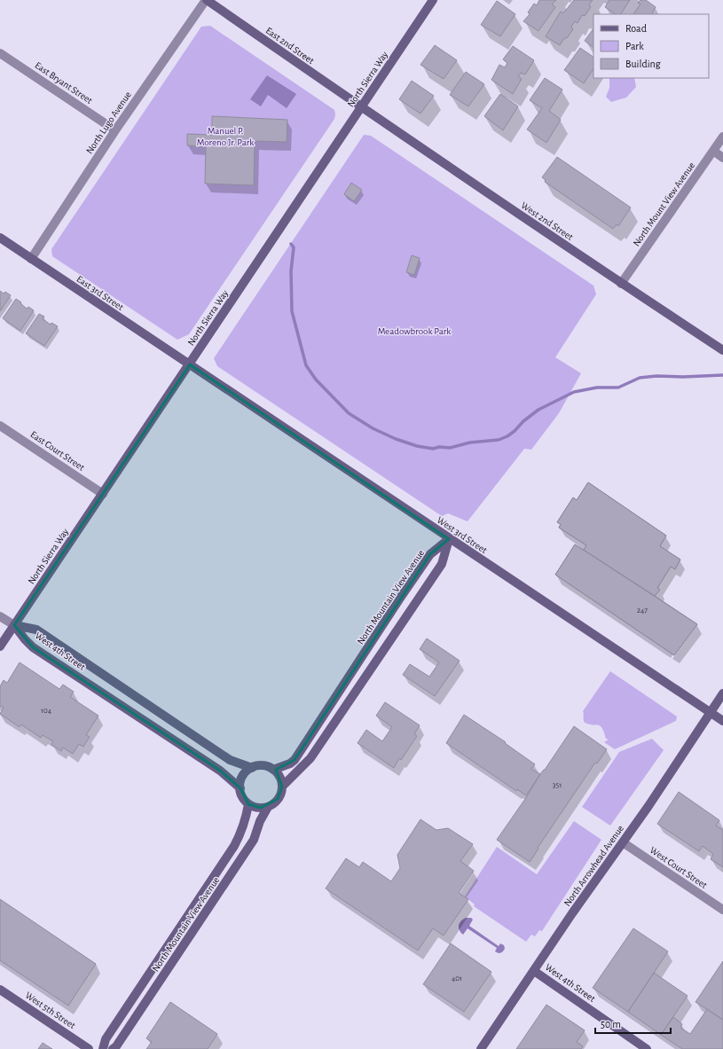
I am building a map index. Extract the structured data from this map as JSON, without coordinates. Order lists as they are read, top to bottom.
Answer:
{
  "streets": {
    "street": [
      "East 2nd Street",
      "North Sierra Way",
      "East Bryant Street",
      "North Lugo Avenue",
      "North Mount View Avenue",
      "West 2nd Street",
      "East 3rd Street",
      "East Court Street",
      "West 3rd Street",
      "North Mountain View Avenue",
      "West 4th Street",
      "North Arrowhead Avenue",
      "West Court Street",
      "West 5th Street"
    ]
  },
  "crossings": [
    ["East 2nd Street", "North Sierra Way"],
    ["East 2nd Street", "North Lugo Avenue"],
    ["East 2nd Street", "West 2nd Street"],
    ["North Sierra Way", "West 2nd Street"],
    ["North Sierra Way", "East 3rd Street"],
    ["North Sierra Way", "East Court Street"],
    ["North Sierra Way", "West 3rd Street"],
    ["North Sierra Way", "West 4th Street"],
    ["East Bryant Street", "North Lugo Avenue"],
    ["North Lugo Avenue", "East 3rd Street"],
    ["North Mount View Avenue", "West 2nd Street"],
    ["East 3rd Street", "West 3rd Street"],
    ["West 3rd Street", "North Mountain View Avenue"],
    ["West 3rd Street", "North Arrowhead Avenue"],
    ["North Mountain View Avenue", "West 4th Street"],
    ["West 4th Street", "North Arrowhead Avenue"],
    ["North Arrowhead Avenue", "West Court Street"]
  ],
  "parks": ["Manuel P. Moreno Jr. Park", "Meadowbrook Park"],
  "house_numbers": [
    "247",
    "104",
    "351",
    "401"
  ],
  "legend": ["Road", "Park", "Building"],
  "scale_bar": "50 m"
}
